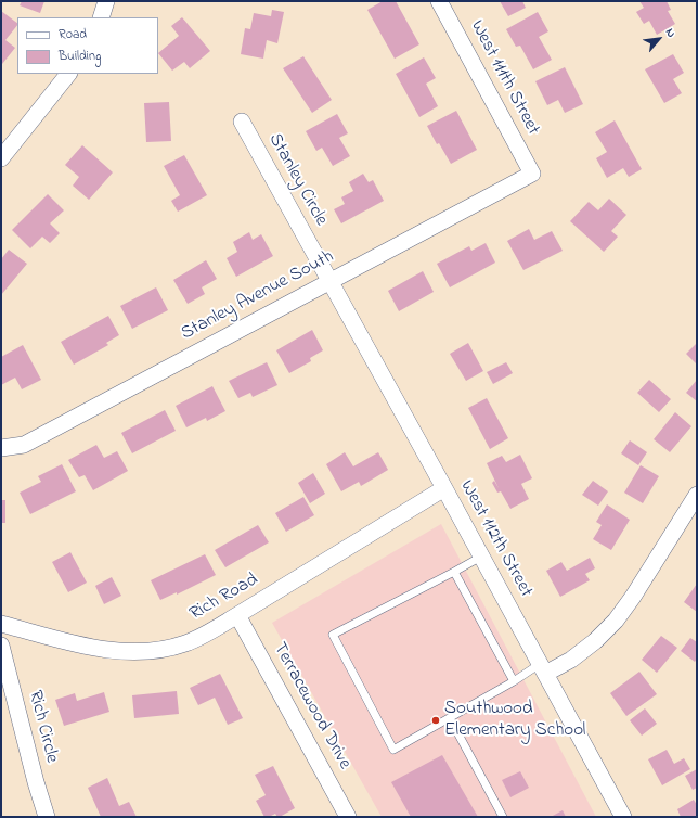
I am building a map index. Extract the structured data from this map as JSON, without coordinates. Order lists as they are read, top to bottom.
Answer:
{
  "streets": {
    "street": [
      "West 111th Street",
      "Stanley Circle",
      "Stanley Avenue South",
      "West 112th Street",
      "Rich Road",
      "Terracewood Drive",
      "Rich Circle"
    ]
  },
  "crossings": [
    ["West 111th Street", "Stanley Avenue South"],
    ["Stanley Circle", "Stanley Avenue South"],
    ["Stanley Circle", "West 112th Street"],
    ["Stanley Avenue South", "West 112th Street"],
    ["West 112th Street", "Rich Road"],
    ["Rich Road", "Terracewood Drive"]
  ],
  "places": ["Southwood Elementary School"],
  "legend": ["Road", "Building"],
  "north": "top right"
}
